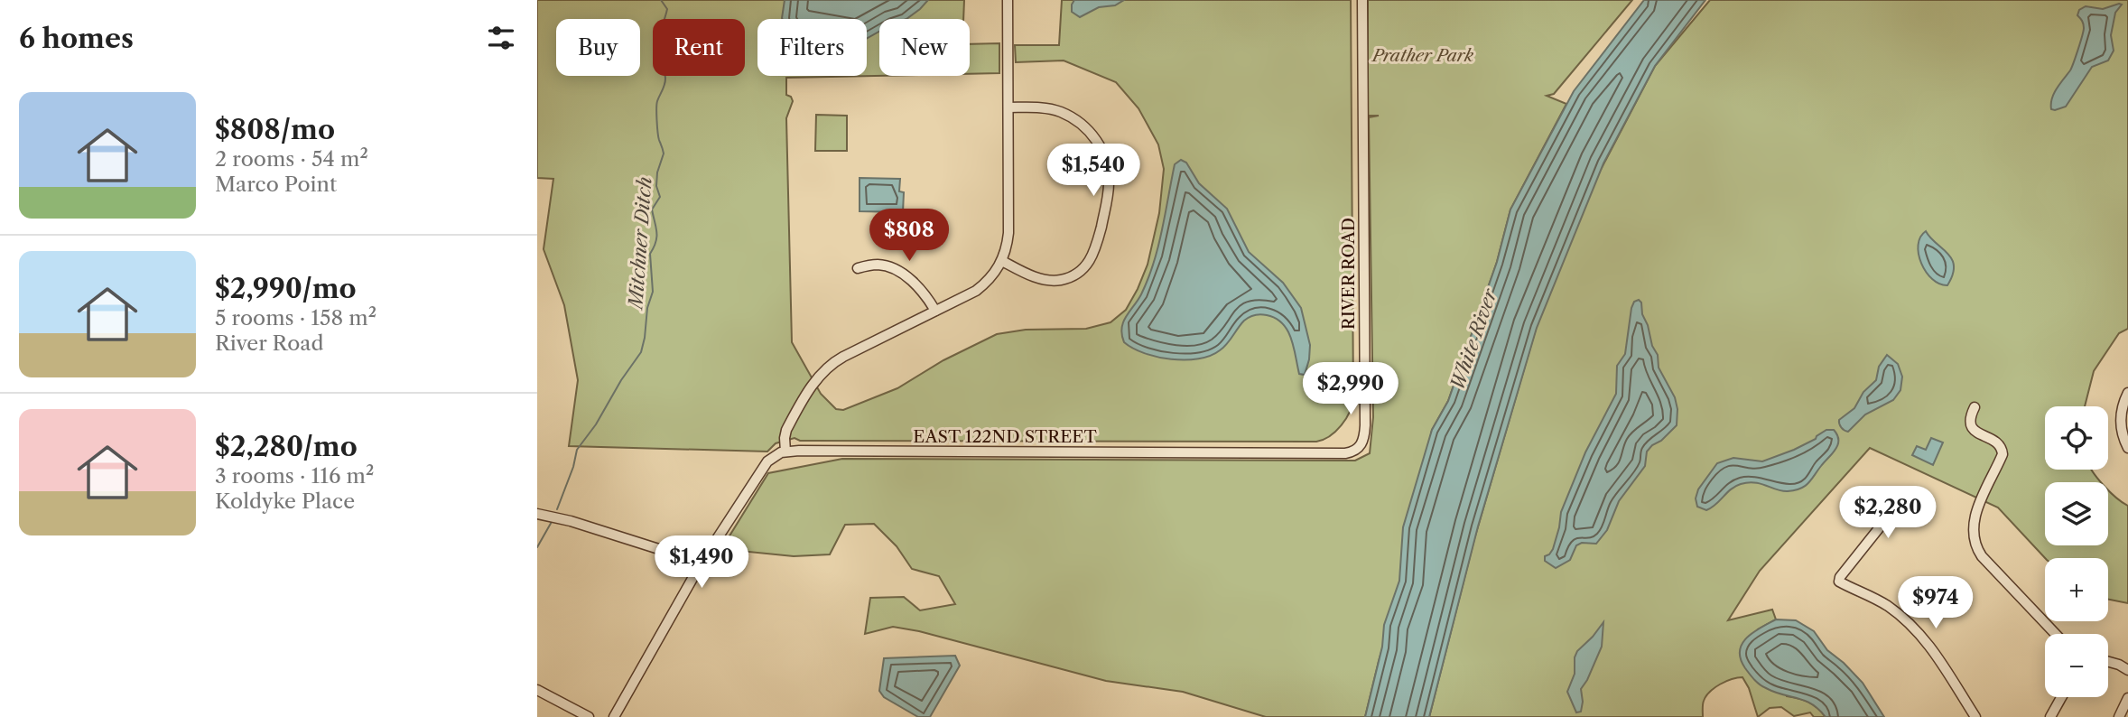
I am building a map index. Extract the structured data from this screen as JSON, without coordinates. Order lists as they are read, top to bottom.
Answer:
{
  "streets": {
    "street": ["RIVER ROAD", "EAST 122ND STREET"]
  },
  "crossings": [
    ["RIVER ROAD", "EAST 122ND STREET"]
  ],
  "water": ["Mitchner Ditch", "White River"],
  "parks": ["Prather Park"],
  "page": {
    "heading": "6 homes",
    "chip": [
      "Buy",
      "Rent",
      "Filters",
      "New"
    ],
    "list": [
      {
        "name": "$808/mo",
        "note": "2 rooms · 54 m² · Marco Point"
      },
      {
        "name": "$2,990/mo",
        "note": "5 rooms · 158 m² · River Road"
      },
      {
        "name": "$2,280/mo",
        "note": "3 rooms · 116 m² · Koldyke Place"
      }
    ],
    "price": [
      "$1,540",
      "$808",
      "$2,990",
      "$2,280",
      "$1,490",
      "$974"
    ],
    "map_buttons": ["+", "−"]
  }
}
